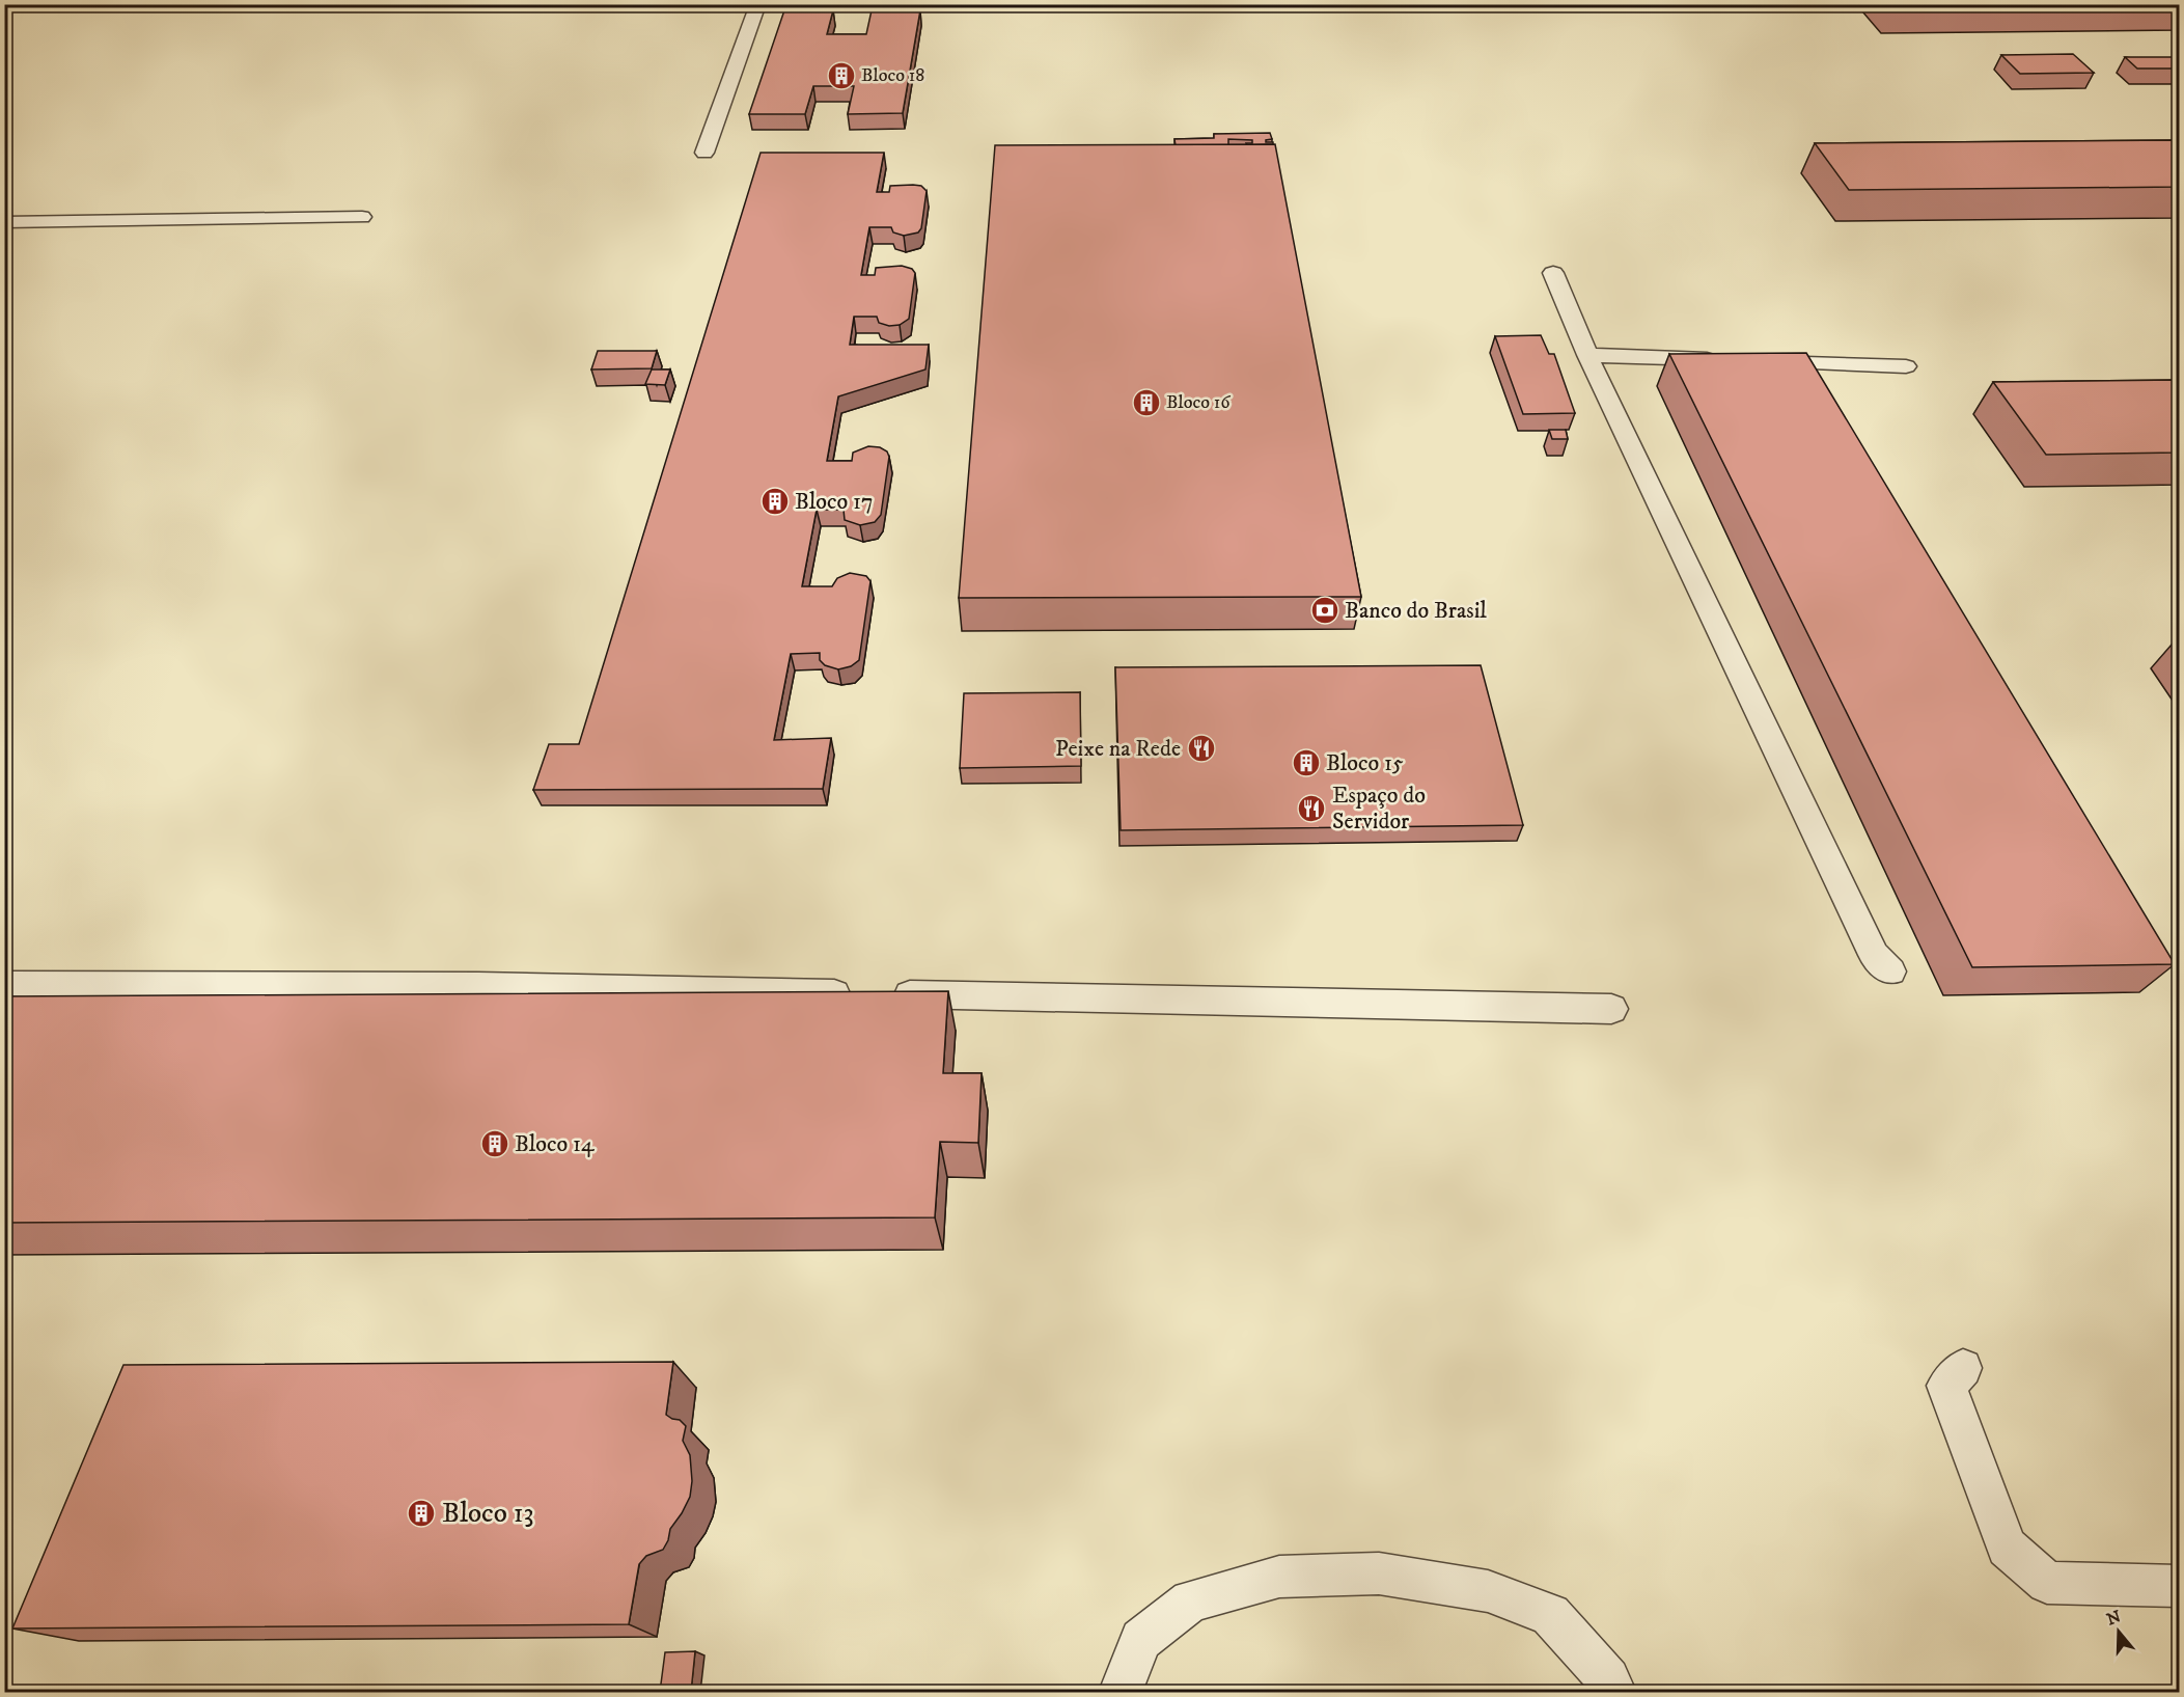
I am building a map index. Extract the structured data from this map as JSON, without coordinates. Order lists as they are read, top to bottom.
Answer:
{
  "places": {
    "building": [
      "Bloco 18",
      "Bloco 16",
      "Bloco 17",
      "Bloco 15",
      "Bloco 14",
      "Bloco 13"
    ],
    "bank": ["Banco do Brasil"],
    "restaurant": ["Peixe na Rede", "Espaço do Servidor"]
  },
  "north": "top"
}
